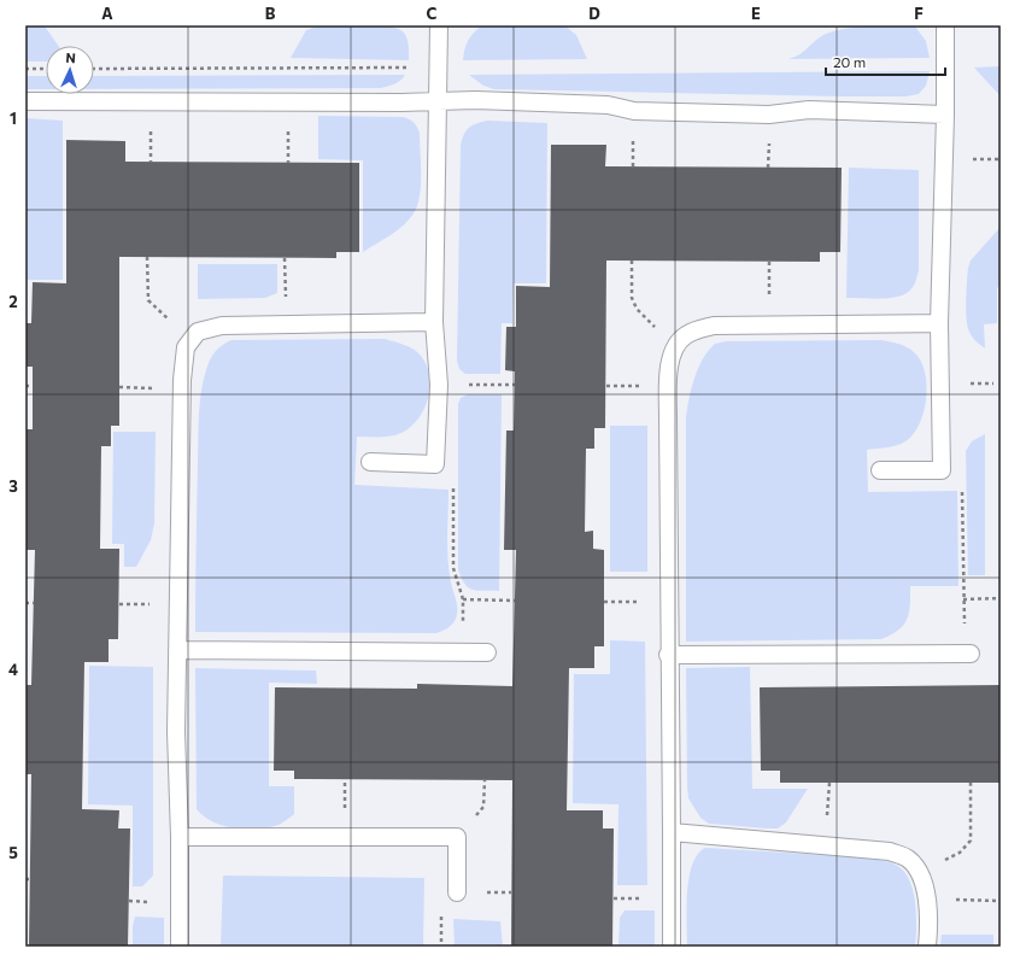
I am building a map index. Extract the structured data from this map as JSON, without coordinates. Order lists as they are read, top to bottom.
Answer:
{
  "scale_bar": "20 m",
  "north": "top",
  "grid": {
    "columns": [
      "A",
      "B",
      "C",
      "D",
      "E",
      "F"
    ],
    "rows": [
      "1",
      "2",
      "3",
      "4",
      "5"
    ]
  }
}
